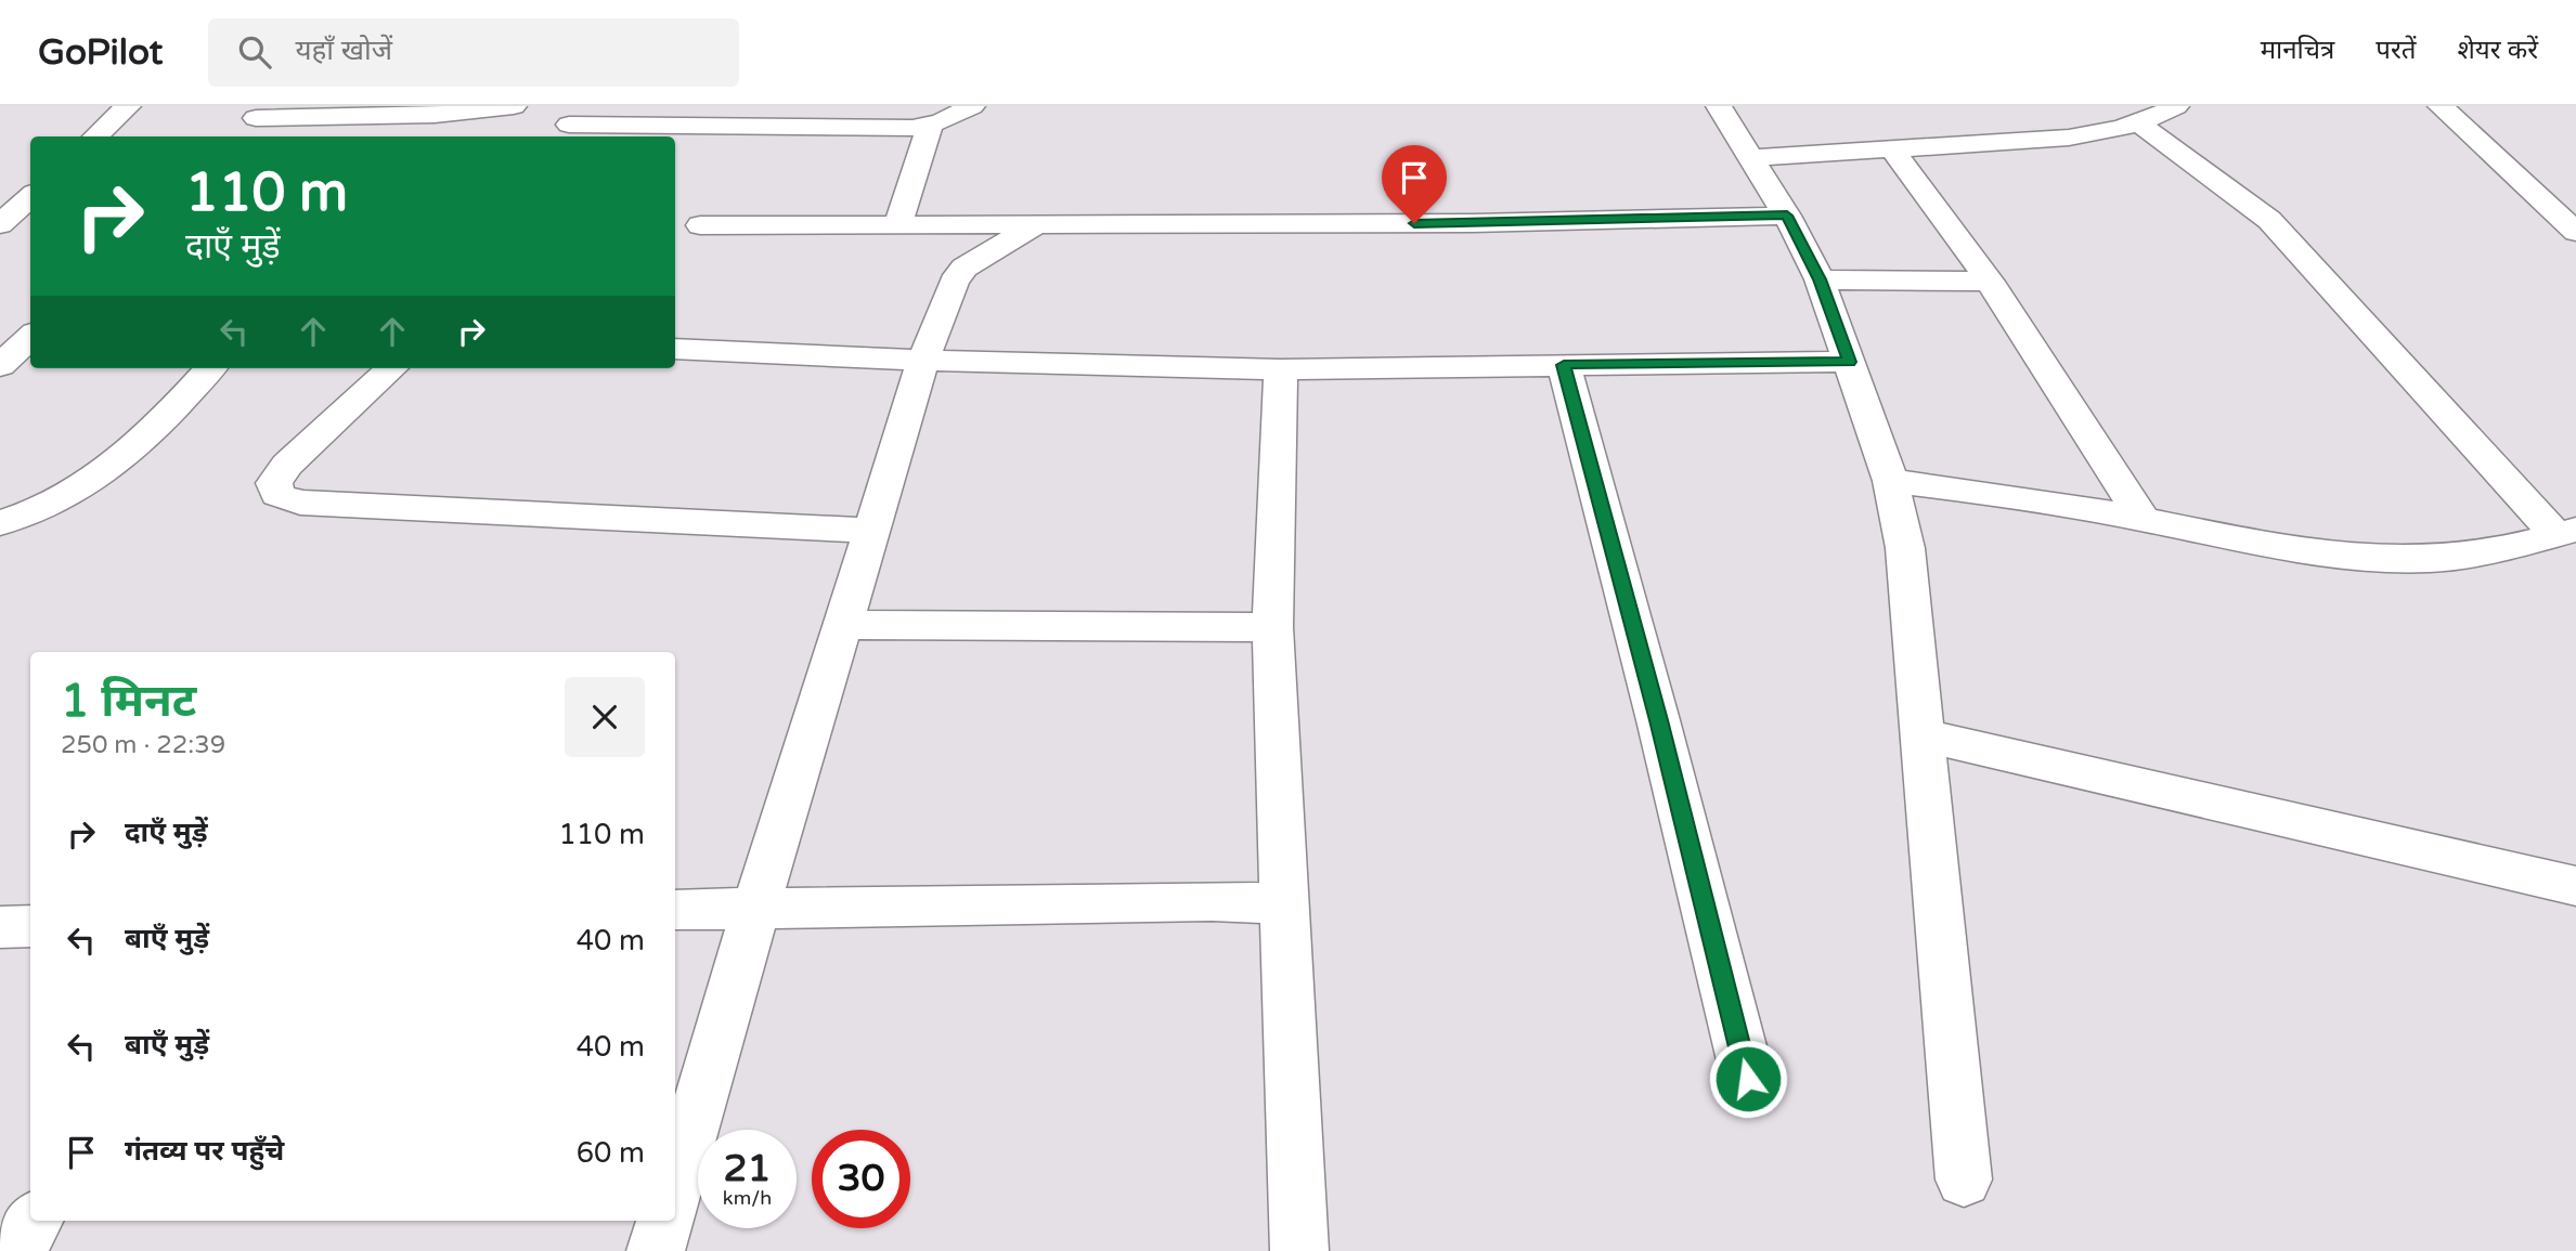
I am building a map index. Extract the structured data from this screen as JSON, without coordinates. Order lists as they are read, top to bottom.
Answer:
{
  "page": {
    "header": "GoPilot",
    "search": "यहाँ खोजें",
    "nav": ["मानचित्र", "परतें", "शेयर करें"],
    "turn": ["110 m", "दाएँ मुड़ें"],
    "heading": ["1 मिनट", "250 m · 22:39"],
    "list": [
      {
        "name": "दाएँ मुड़ें",
        "value": "110 m"
      },
      {
        "name": "बाएँ मुड़ें",
        "value": "40 m"
      },
      {
        "name": "बाएँ मुड़ें",
        "value": "40 m"
      },
      {
        "name": "गंतव्य पर पहुँचे",
        "value": "60 m"
      }
    ],
    "speed": "21 km/h",
    "limit": "30"
  }
}
